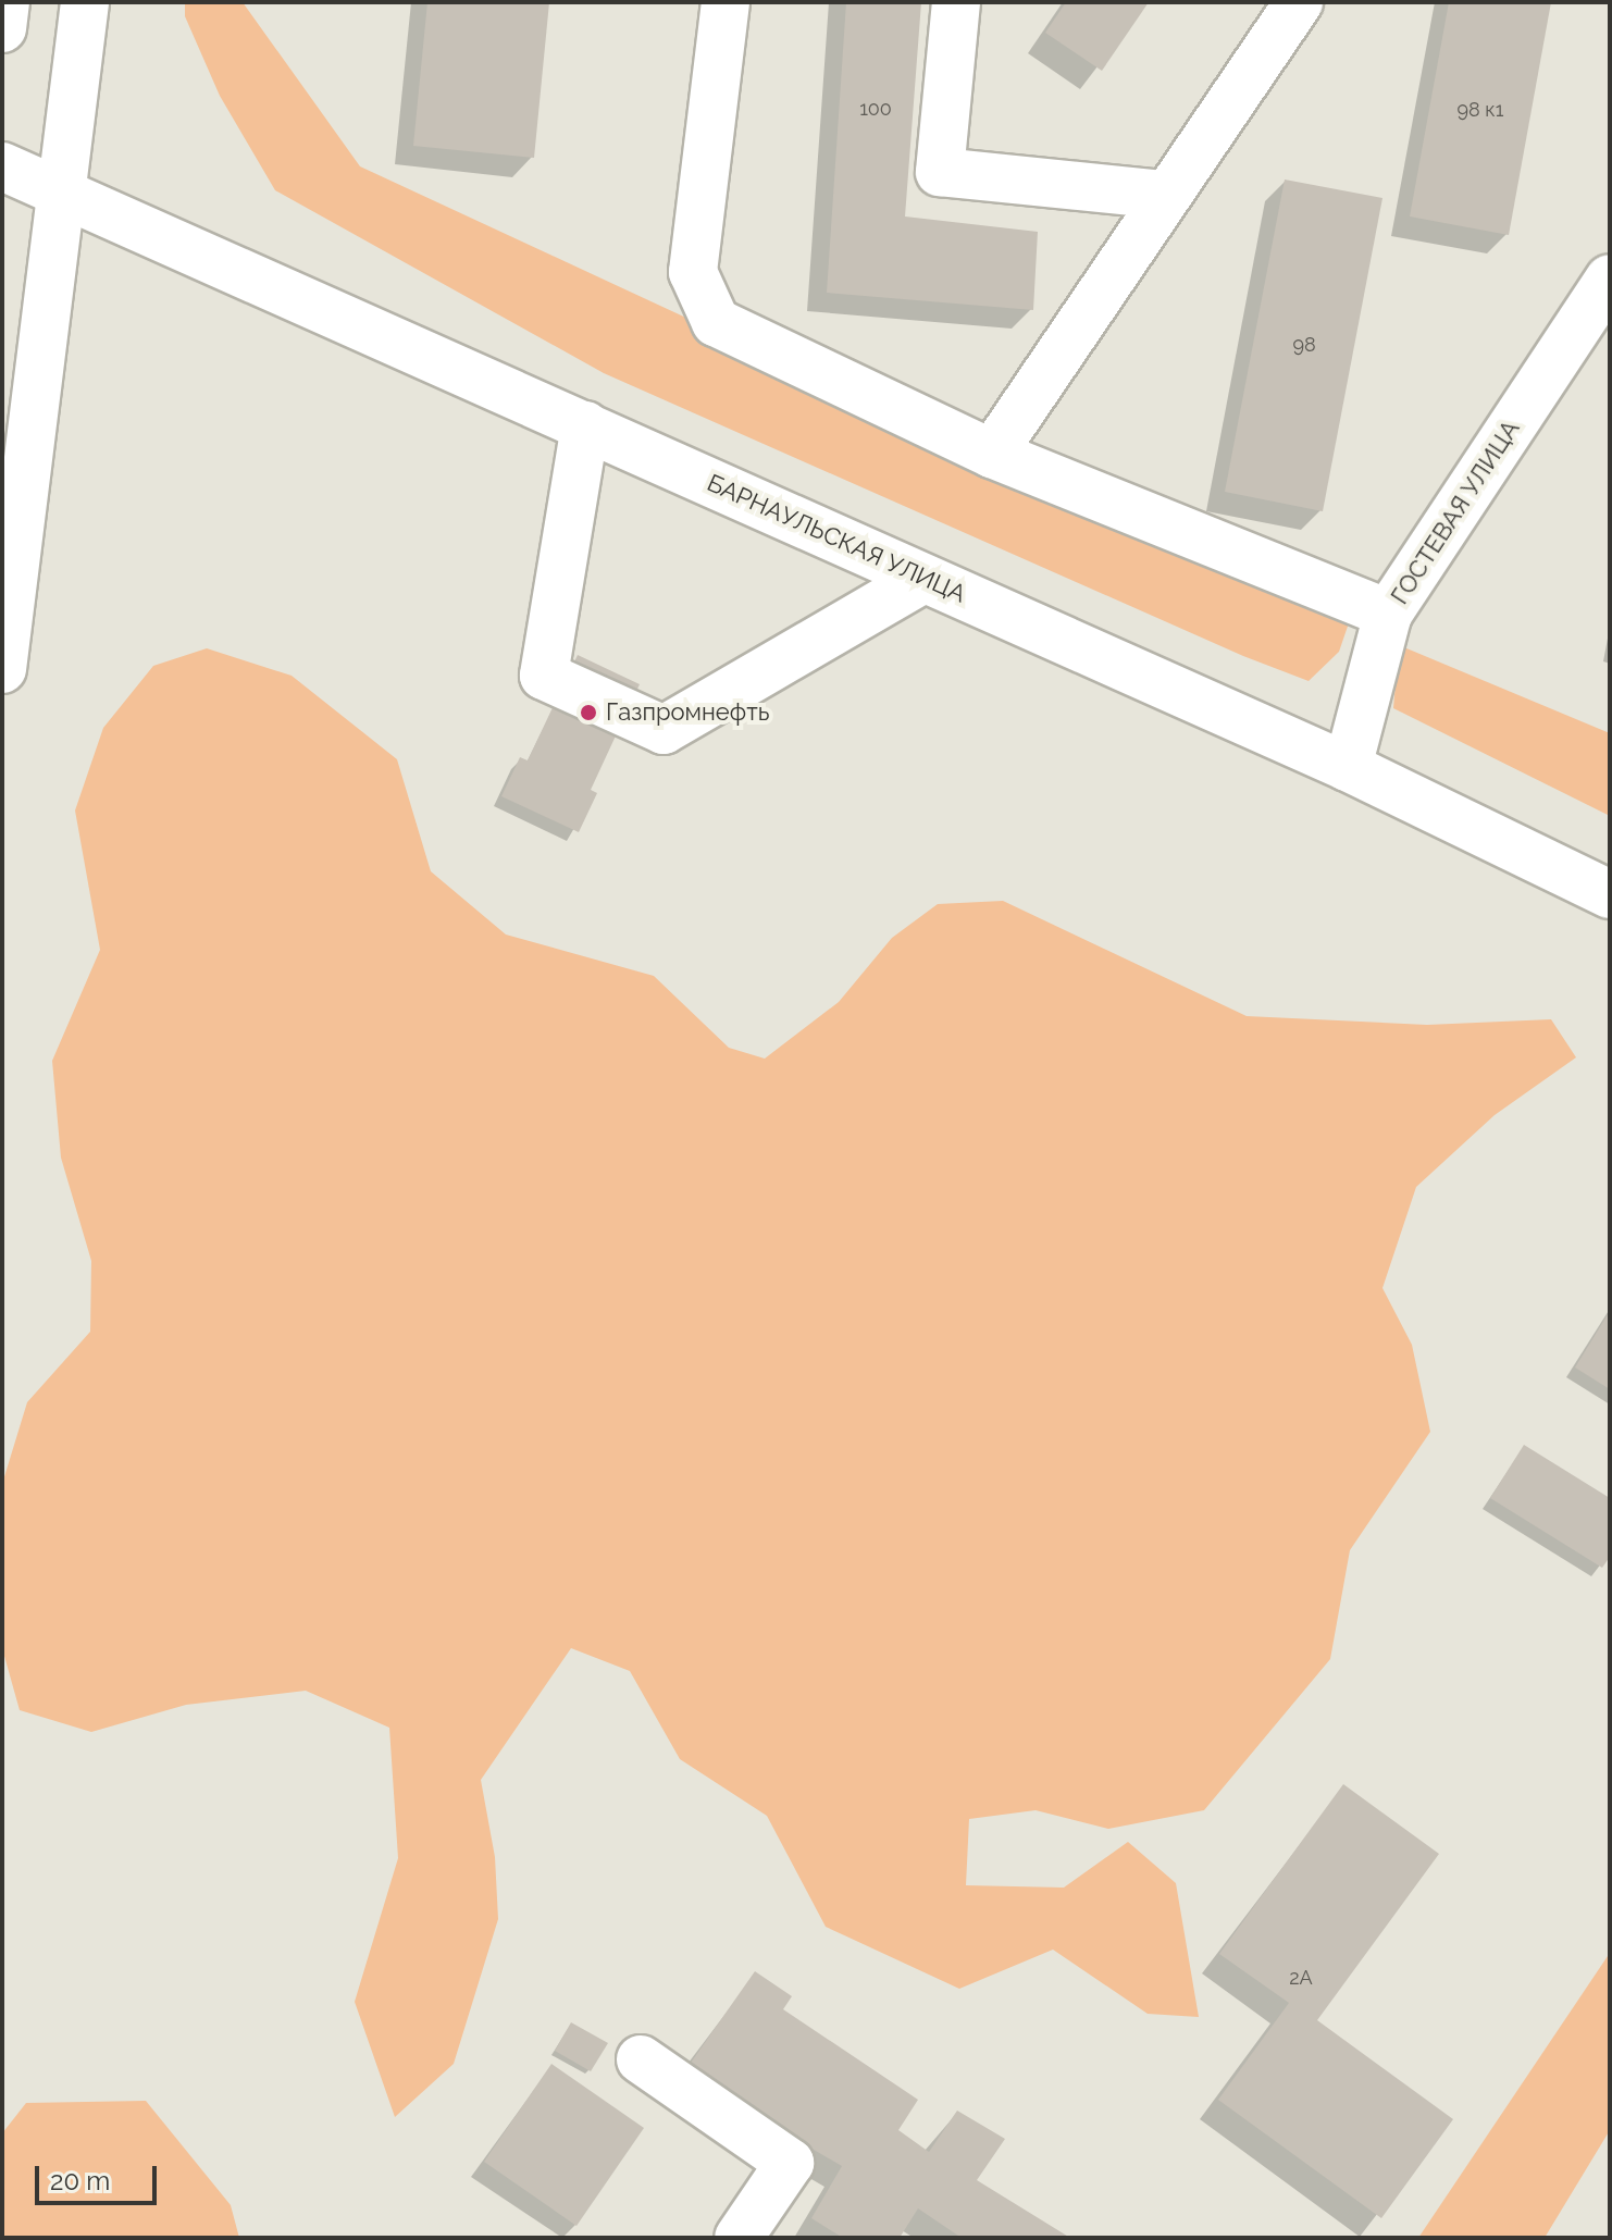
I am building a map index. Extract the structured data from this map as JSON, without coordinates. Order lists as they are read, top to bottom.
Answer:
{
  "streets": {
    "main road": ["ГОСТЕВАЯ УЛИЦА", "БАРНАУЛЬСКАЯ УЛИЦА"]
  },
  "crossings": [
    ["ГОСТЕВАЯ УЛИЦА", "БАРНАУЛЬСКАЯ УЛИЦА"]
  ],
  "places": ["Газпромнефть"],
  "house_numbers": [
    "100",
    "98 к1",
    "98",
    "2А"
  ],
  "scale_bar": "20 m"
}
